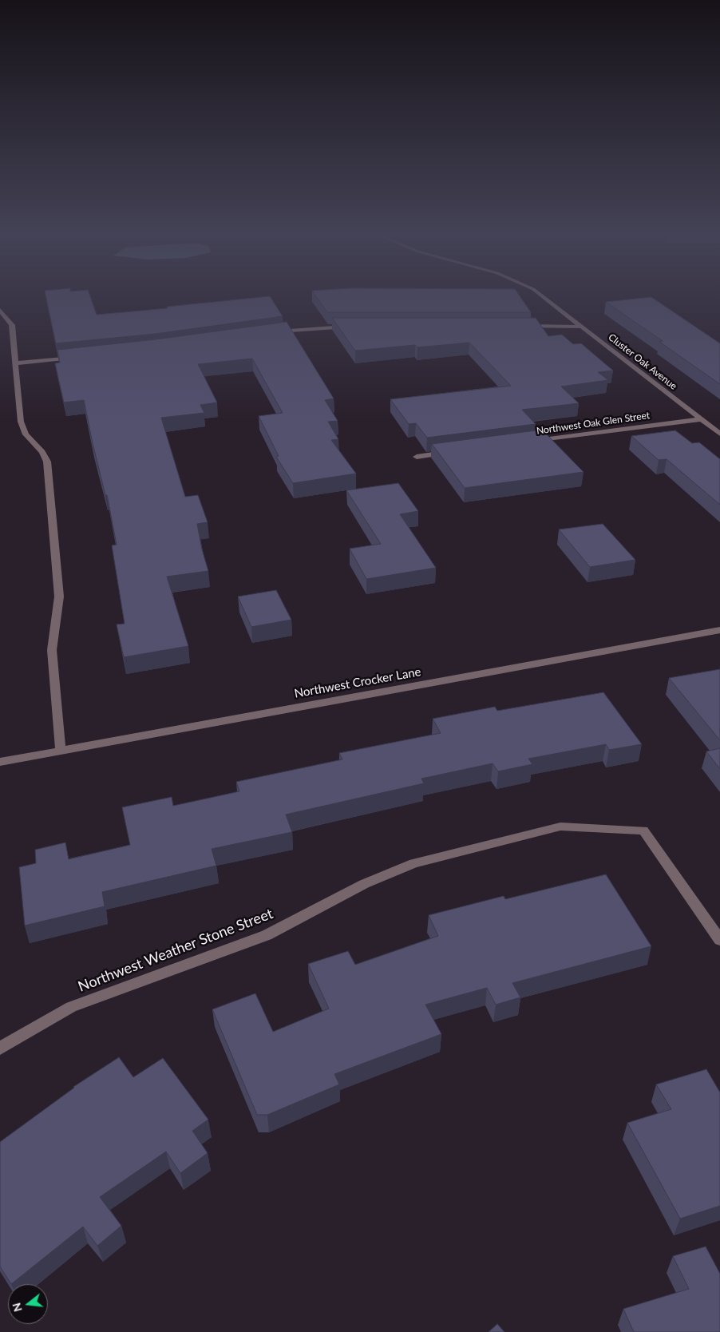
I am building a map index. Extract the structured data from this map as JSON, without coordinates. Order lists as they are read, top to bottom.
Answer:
{
  "streets": {
    "street": [
      "Cluster Oak Avenue",
      "Northwest Oak Glen Street",
      "Northwest Crocker Lane",
      "Northwest Weather Stone Street"
    ]
  },
  "crossings": [
    ["Cluster Oak Avenue", "Northwest Oak Glen Street"]
  ],
  "north": "left"
}
